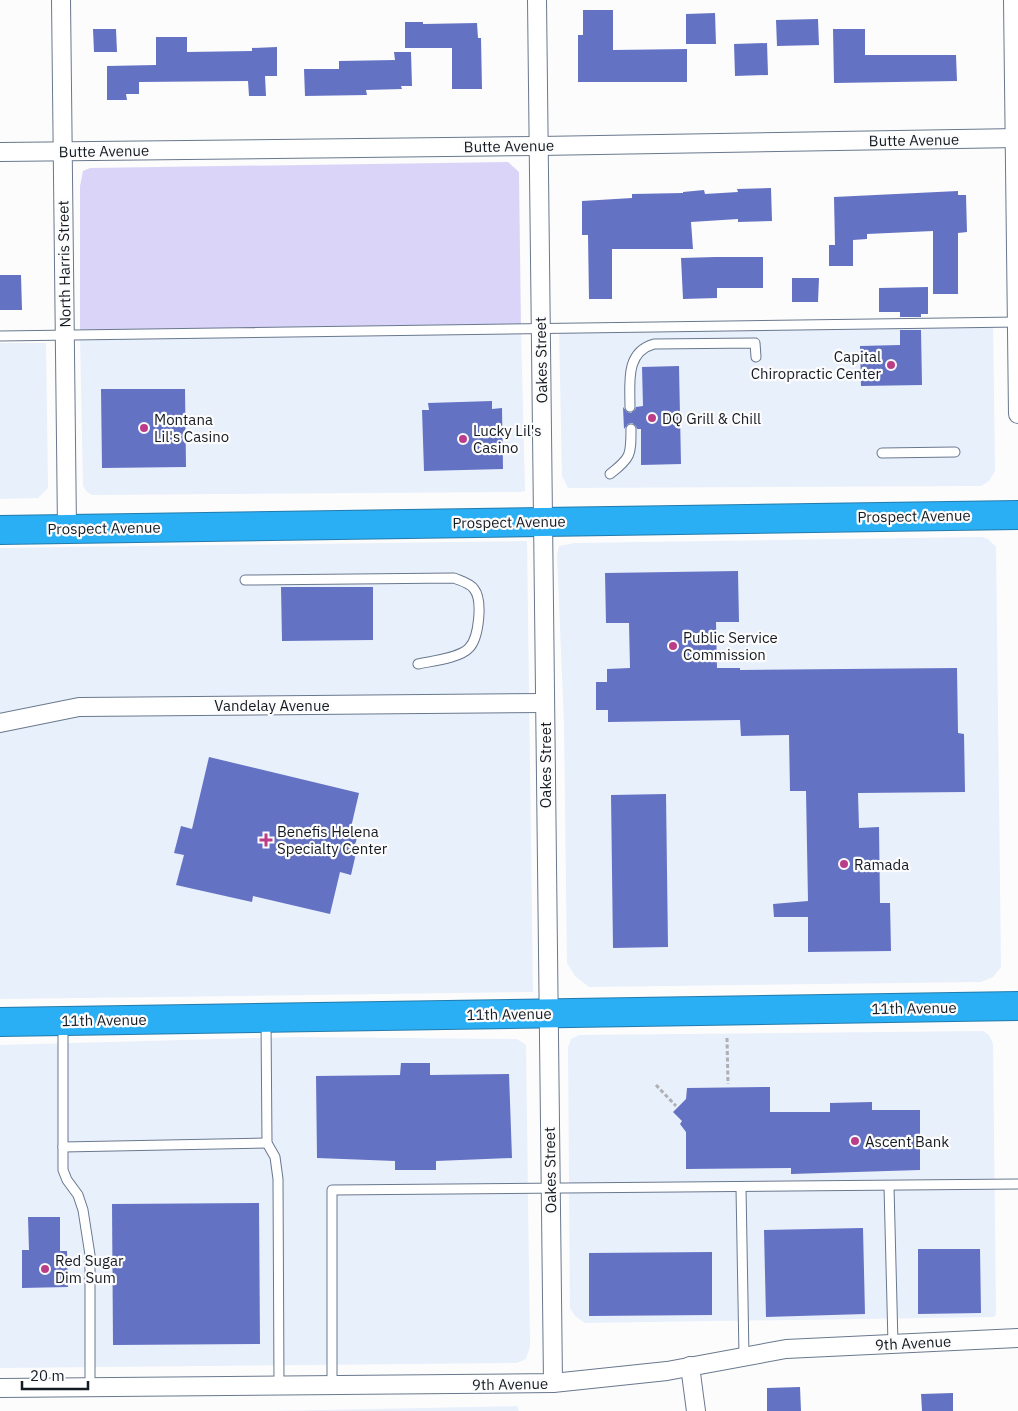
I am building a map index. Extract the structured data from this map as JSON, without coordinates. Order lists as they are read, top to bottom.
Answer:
{
  "streets": {
    "highway": ["Prospect Avenue", "11th Avenue"],
    "street": [
      "Butte Avenue",
      "North Harris Street",
      "Oakes Street",
      "Vandelay Avenue",
      "9th Avenue"
    ]
  },
  "crossings": [
    ["Butte Avenue", "North Harris Street"],
    ["Butte Avenue", "Oakes Street"],
    ["North Harris Street", "Prospect Avenue"],
    ["Oakes Street", "Prospect Avenue"],
    ["Oakes Street", "Vandelay Avenue"],
    ["Oakes Street", "11th Avenue"],
    ["Oakes Street", "9th Avenue"]
  ],
  "places": {
    "other": [
      "Capital Chiropractic Center",
      "DQ Grill & Chill",
      "Montana Lil's Casino",
      "Lucky Lil's Casino",
      "Public Service Commission",
      "Ramada",
      "Ascent Bank",
      "Red Sugar Dim Sum"
    ],
    "health": ["Benefis Helena Specialty Center"]
  },
  "scale_bar": "20 m"
}
